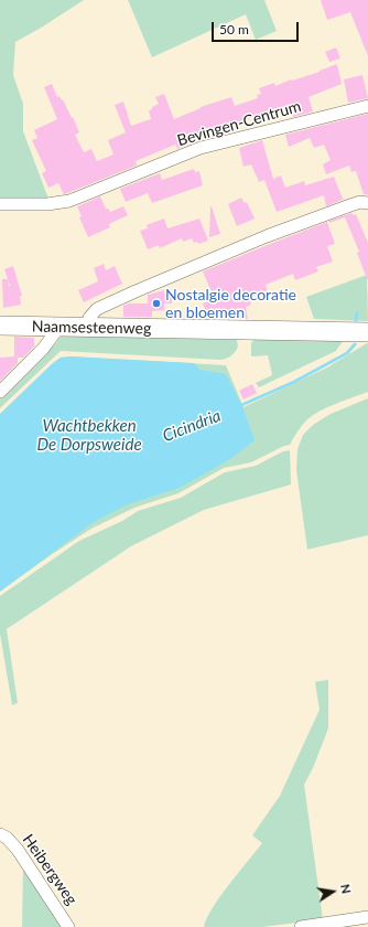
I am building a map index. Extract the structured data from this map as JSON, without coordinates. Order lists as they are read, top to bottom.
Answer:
{
  "streets": {
    "main road": ["Naamsesteenweg"],
    "street": ["Bevingen-Centrum", "Heibergweg"]
  },
  "water": ["Wachtbekken De Dorpsweide", "Cicindria"],
  "places": ["Nostalgie decoratie en bloemen"],
  "scale_bar": "50 m",
  "north": "right"
}
